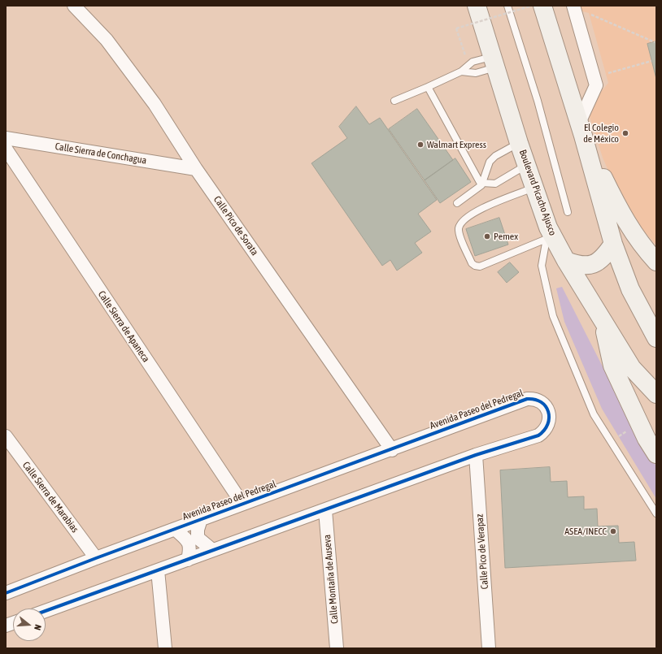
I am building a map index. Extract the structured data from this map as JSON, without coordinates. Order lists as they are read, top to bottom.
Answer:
{
  "streets": {
    "main road": ["Boulevard Picacho Ajusco"],
    "street": [
      "Calle Sierra de Conchagua",
      "Calle Pico de Sorata",
      "Calle Sierra de Apaneca",
      "Avenida Paseo del Pedregal",
      "Calle Sierra de Marabias",
      "Calle Pico de Verapaz",
      "Calle Montaña de Auseva"
    ]
  },
  "crossings": [
    ["Calle Sierra de Conchagua", "Calle Pico de Sorata"],
    ["Calle Pico de Sorata", "Avenida Paseo del Pedregal"],
    ["Calle Sierra de Apaneca", "Avenida Paseo del Pedregal"],
    ["Avenida Paseo del Pedregal", "Calle Sierra de Marabias"],
    ["Avenida Paseo del Pedregal", "Calle Pico de Verapaz"],
    ["Avenida Paseo del Pedregal", "Calle Montaña de Auseva"]
  ],
  "places": [
    "El Colegio de México",
    "Walmart Express",
    "Pemex",
    "ASEA/INECC"
  ],
  "north": "right"
}
